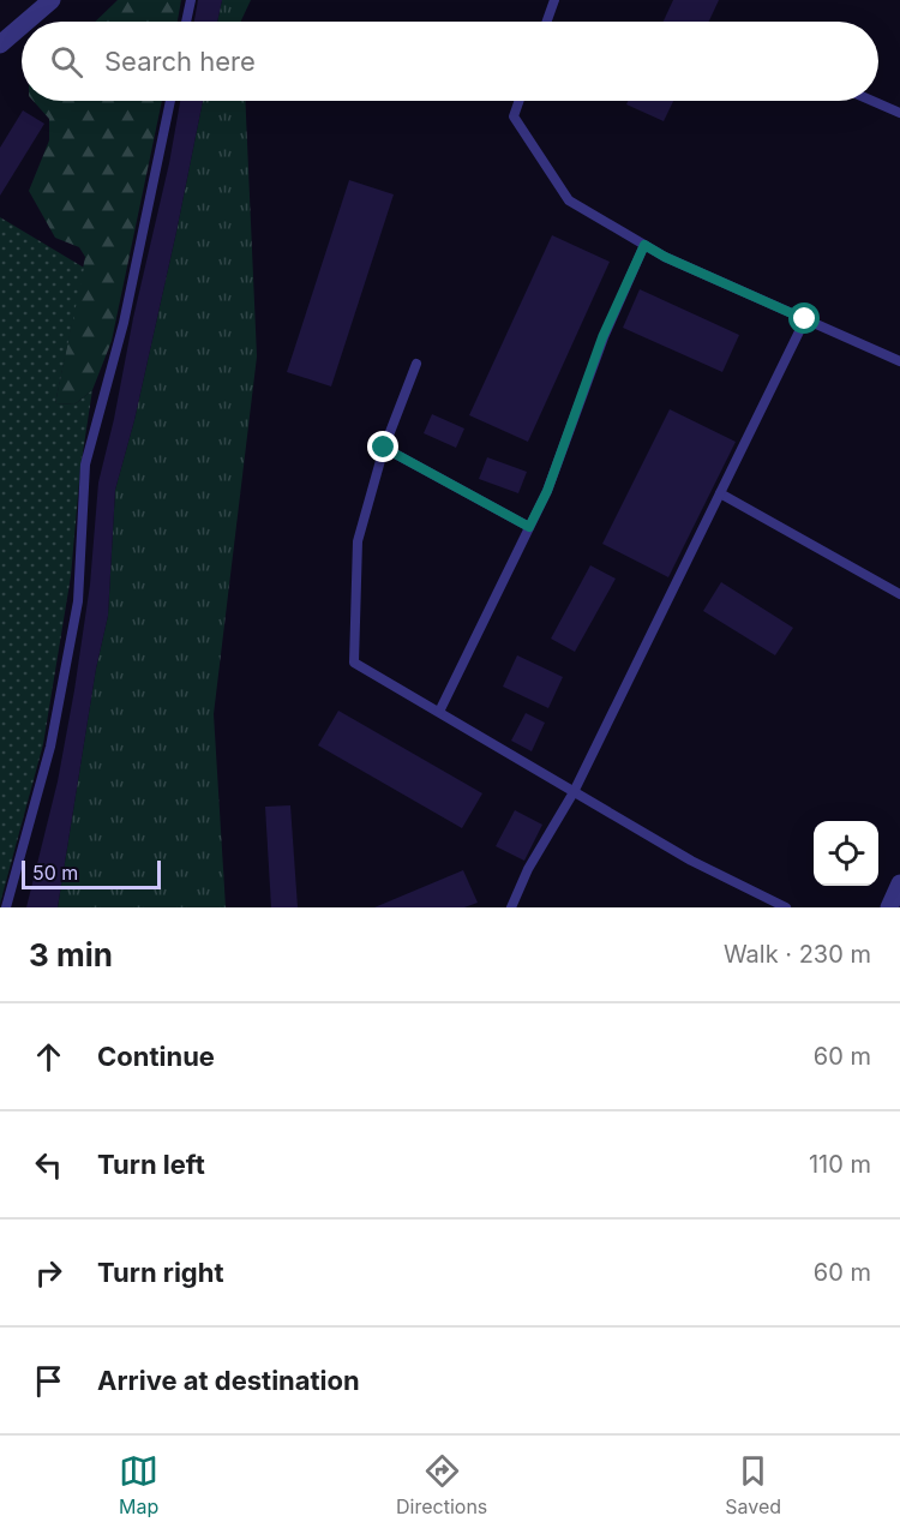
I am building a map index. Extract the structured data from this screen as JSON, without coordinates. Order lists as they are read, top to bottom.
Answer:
{
  "scale_bar": "50 m",
  "page": {
    "search": "Search here",
    "scale": "50 m",
    "heading": ["3 min", "Walk · 230 m"],
    "list": [
      ["Continue", "60 m"],
      ["Turn left", "110 m"],
      ["Turn right", "60 m"],
      "Arrive at destination"
    ],
    "nav": ["Map", "Directions", "Saved"]
  }
}
